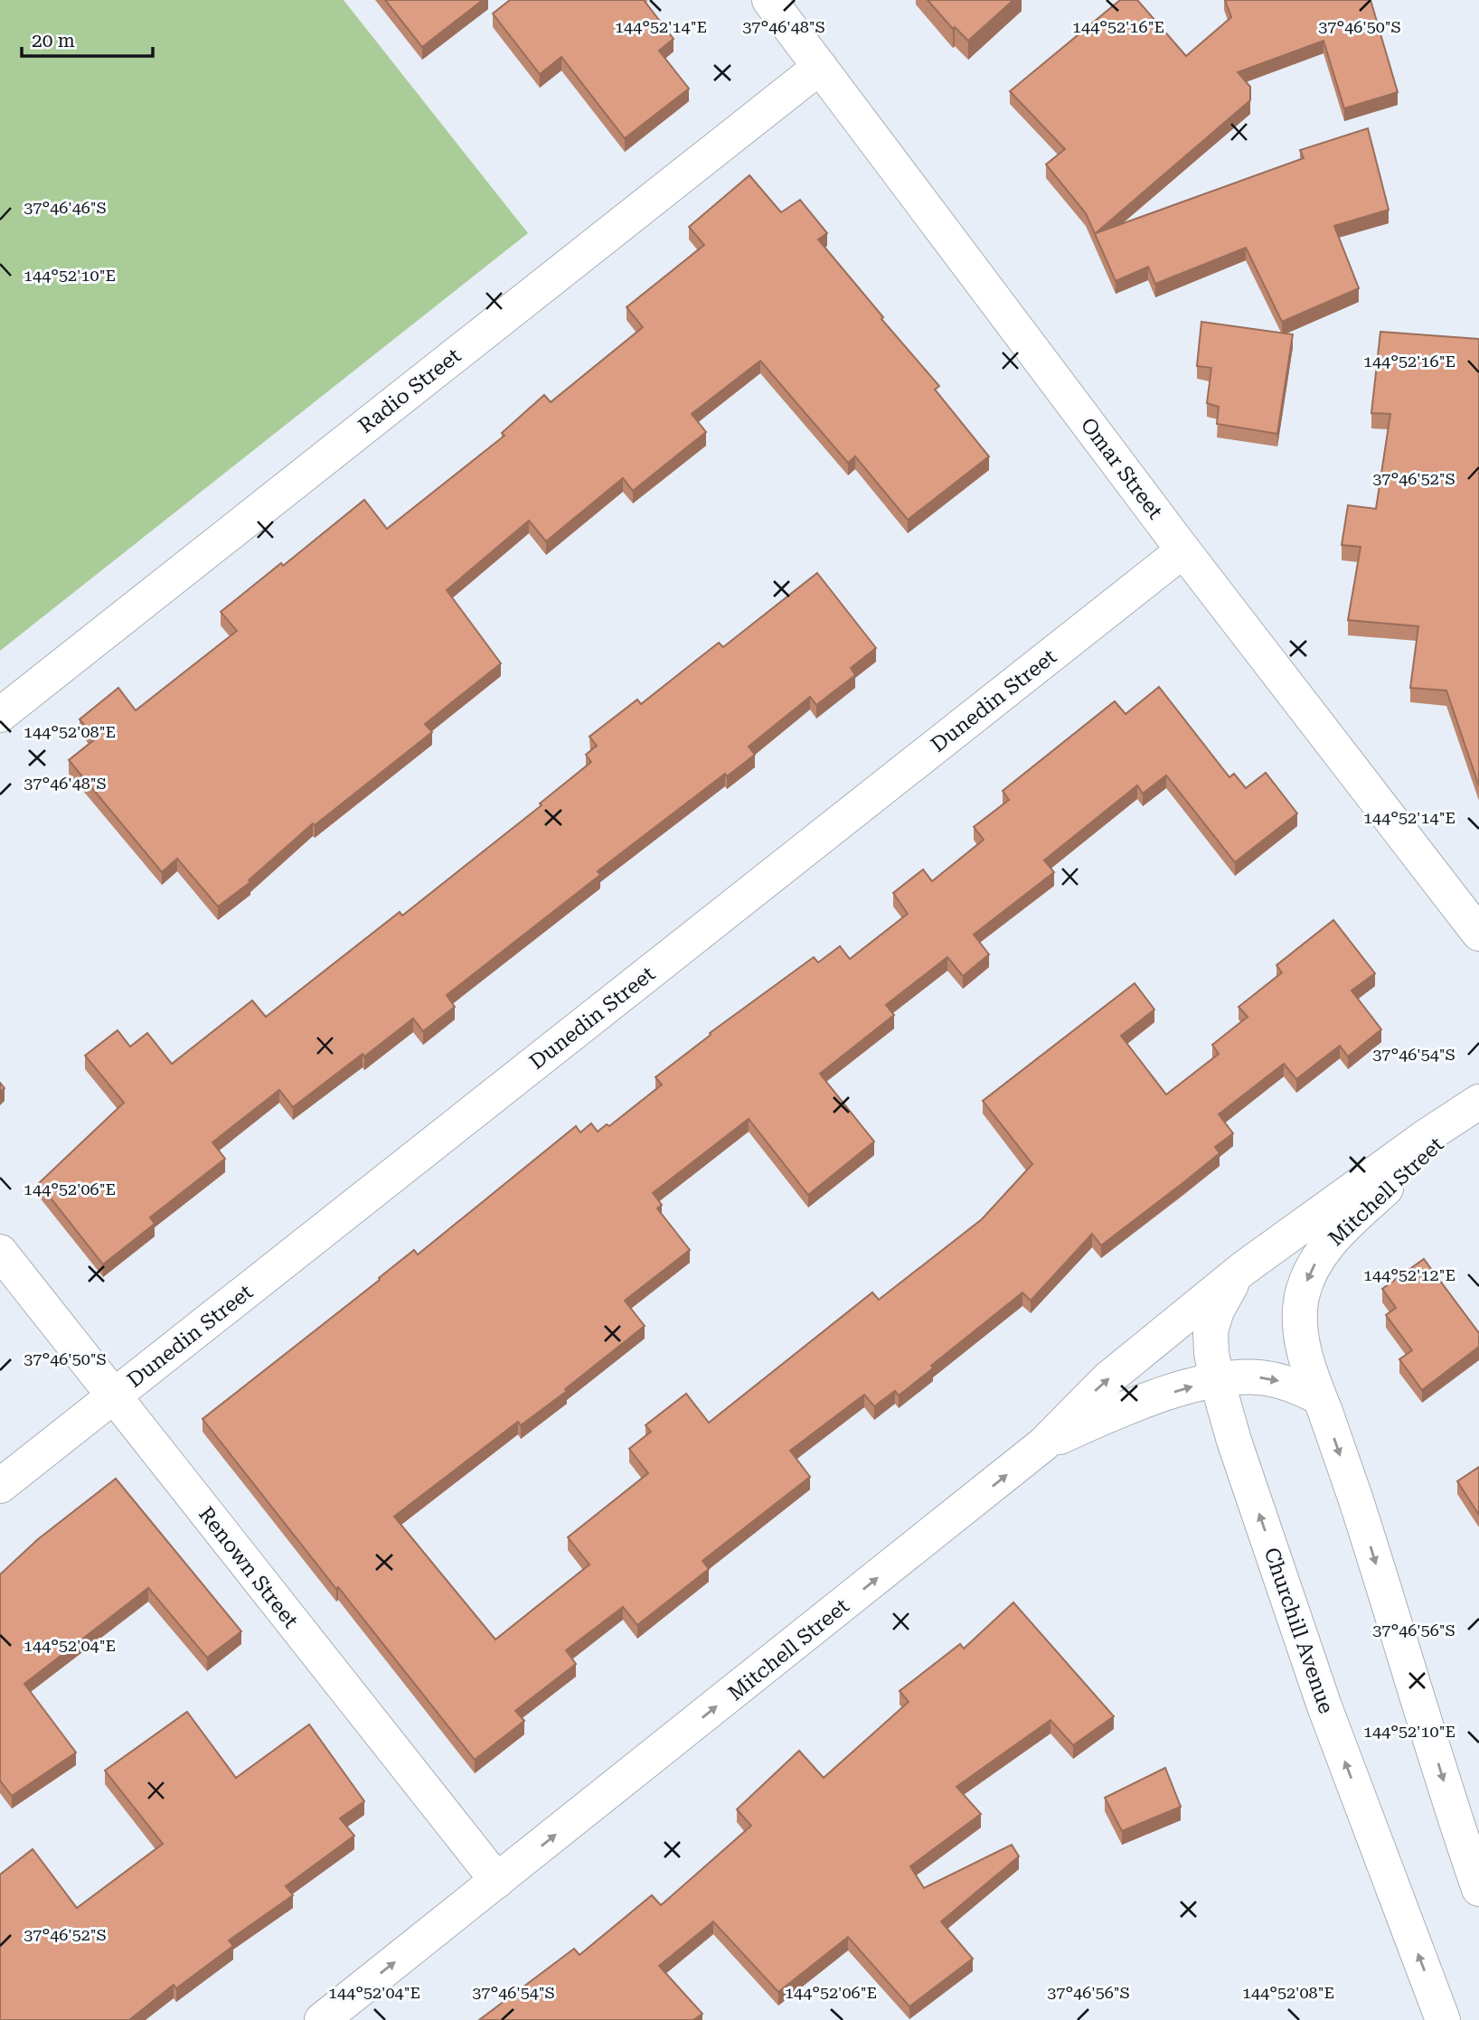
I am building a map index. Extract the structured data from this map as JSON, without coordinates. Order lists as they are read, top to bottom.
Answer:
{
  "streets": {
    "street": [
      "Radio Street",
      "Omar Street",
      "Dunedin Street",
      "Mitchell Street",
      "Renown Street",
      "Churchill Avenue"
    ]
  },
  "crossings": [
    ["Radio Street", "Omar Street"],
    ["Omar Street", "Dunedin Street"],
    ["Dunedin Street", "Renown Street"],
    ["Mitchell Street", "Renown Street"],
    ["Mitchell Street", "Churchill Avenue"]
  ],
  "scale_bar": "20 m",
  "coordinates": [
    "144°52'14\"E",
    "37°46'48\"S",
    "144°52'16\"E",
    "37°46'50\"S",
    "37°46'46\"S",
    "144°52'10\"E",
    "37°46'52\"S",
    "144°52'08\"E",
    "37°46'54\"S",
    "144°52'06\"E",
    "144°52'12\"E",
    "37°46'56\"S",
    "144°52'04\"E"
  ]
}
